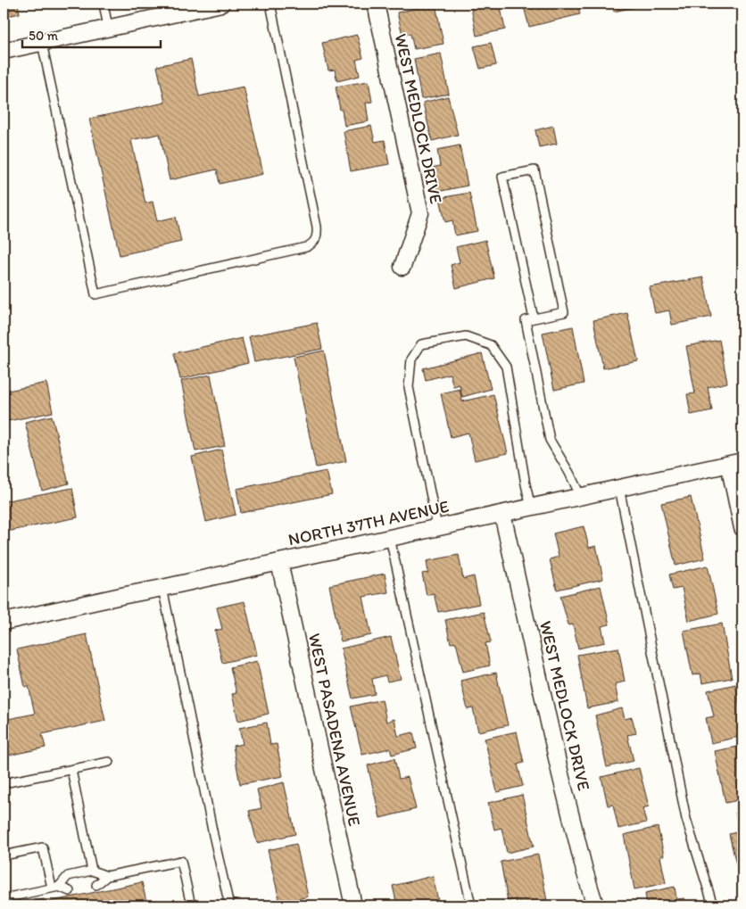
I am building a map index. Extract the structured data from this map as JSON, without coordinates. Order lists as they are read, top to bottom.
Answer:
{
  "streets": {
    "street": ["WEST MEDLOCK DRIVE", "NORTH 37TH AVENUE", "WEST PASADENA AVENUE"]
  },
  "crossings": [
    ["WEST MEDLOCK DRIVE", "NORTH 37TH AVENUE"],
    ["NORTH 37TH AVENUE", "WEST PASADENA AVENUE"]
  ],
  "scale_bar": "50 m"
}
